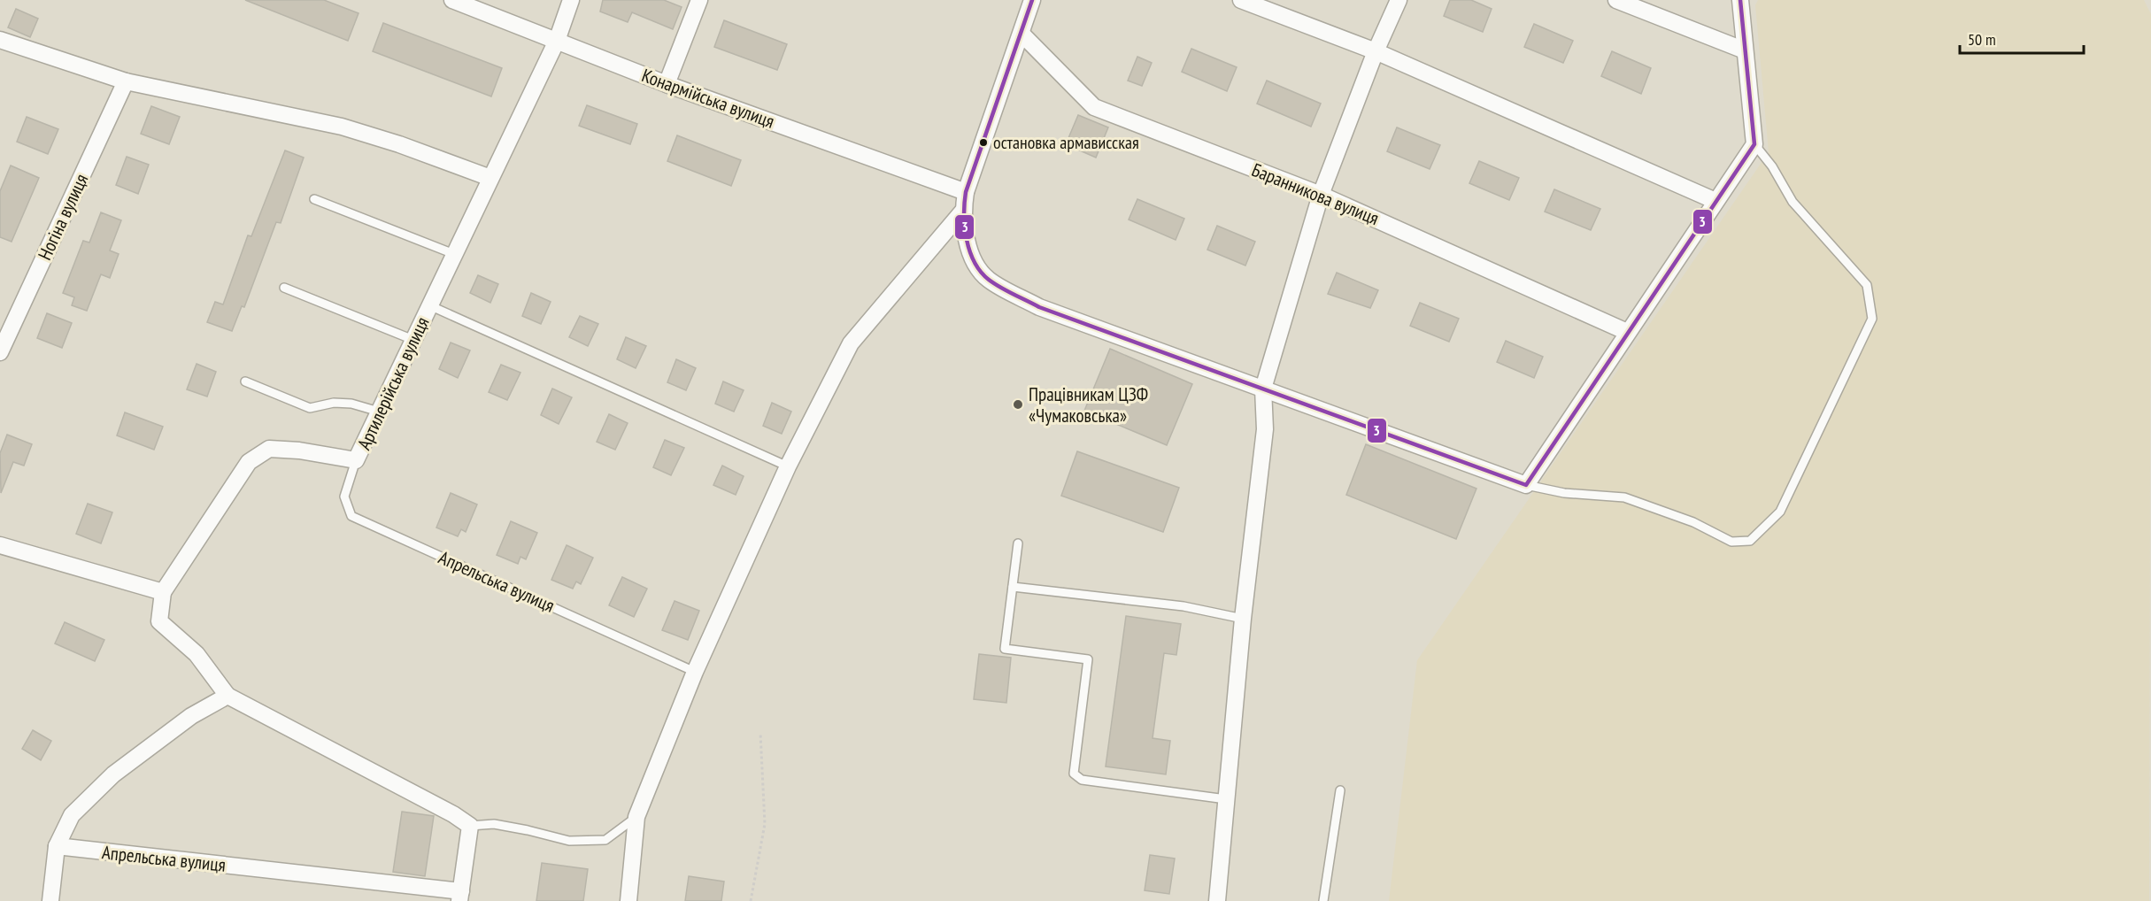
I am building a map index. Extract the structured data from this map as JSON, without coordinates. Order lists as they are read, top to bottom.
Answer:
{
  "streets": {
    "street": [
      "Конармійська вулиця",
      "Баранникова вулиця",
      "Ногіна вулиця",
      "Артилерійська вулиця",
      "Апрельська вулиця"
    ]
  },
  "crossings": [
    ["Конармійська вулиця", "Артилерійська вулиця"],
    ["Артилерійська вулиця", "Апрельська вулиця"]
  ],
  "places": ["остановка армависская", "Працівникам ЦЗФ «Чумаковська»"],
  "lines": ["transit line 3"],
  "scale_bar": "50 m"
}
